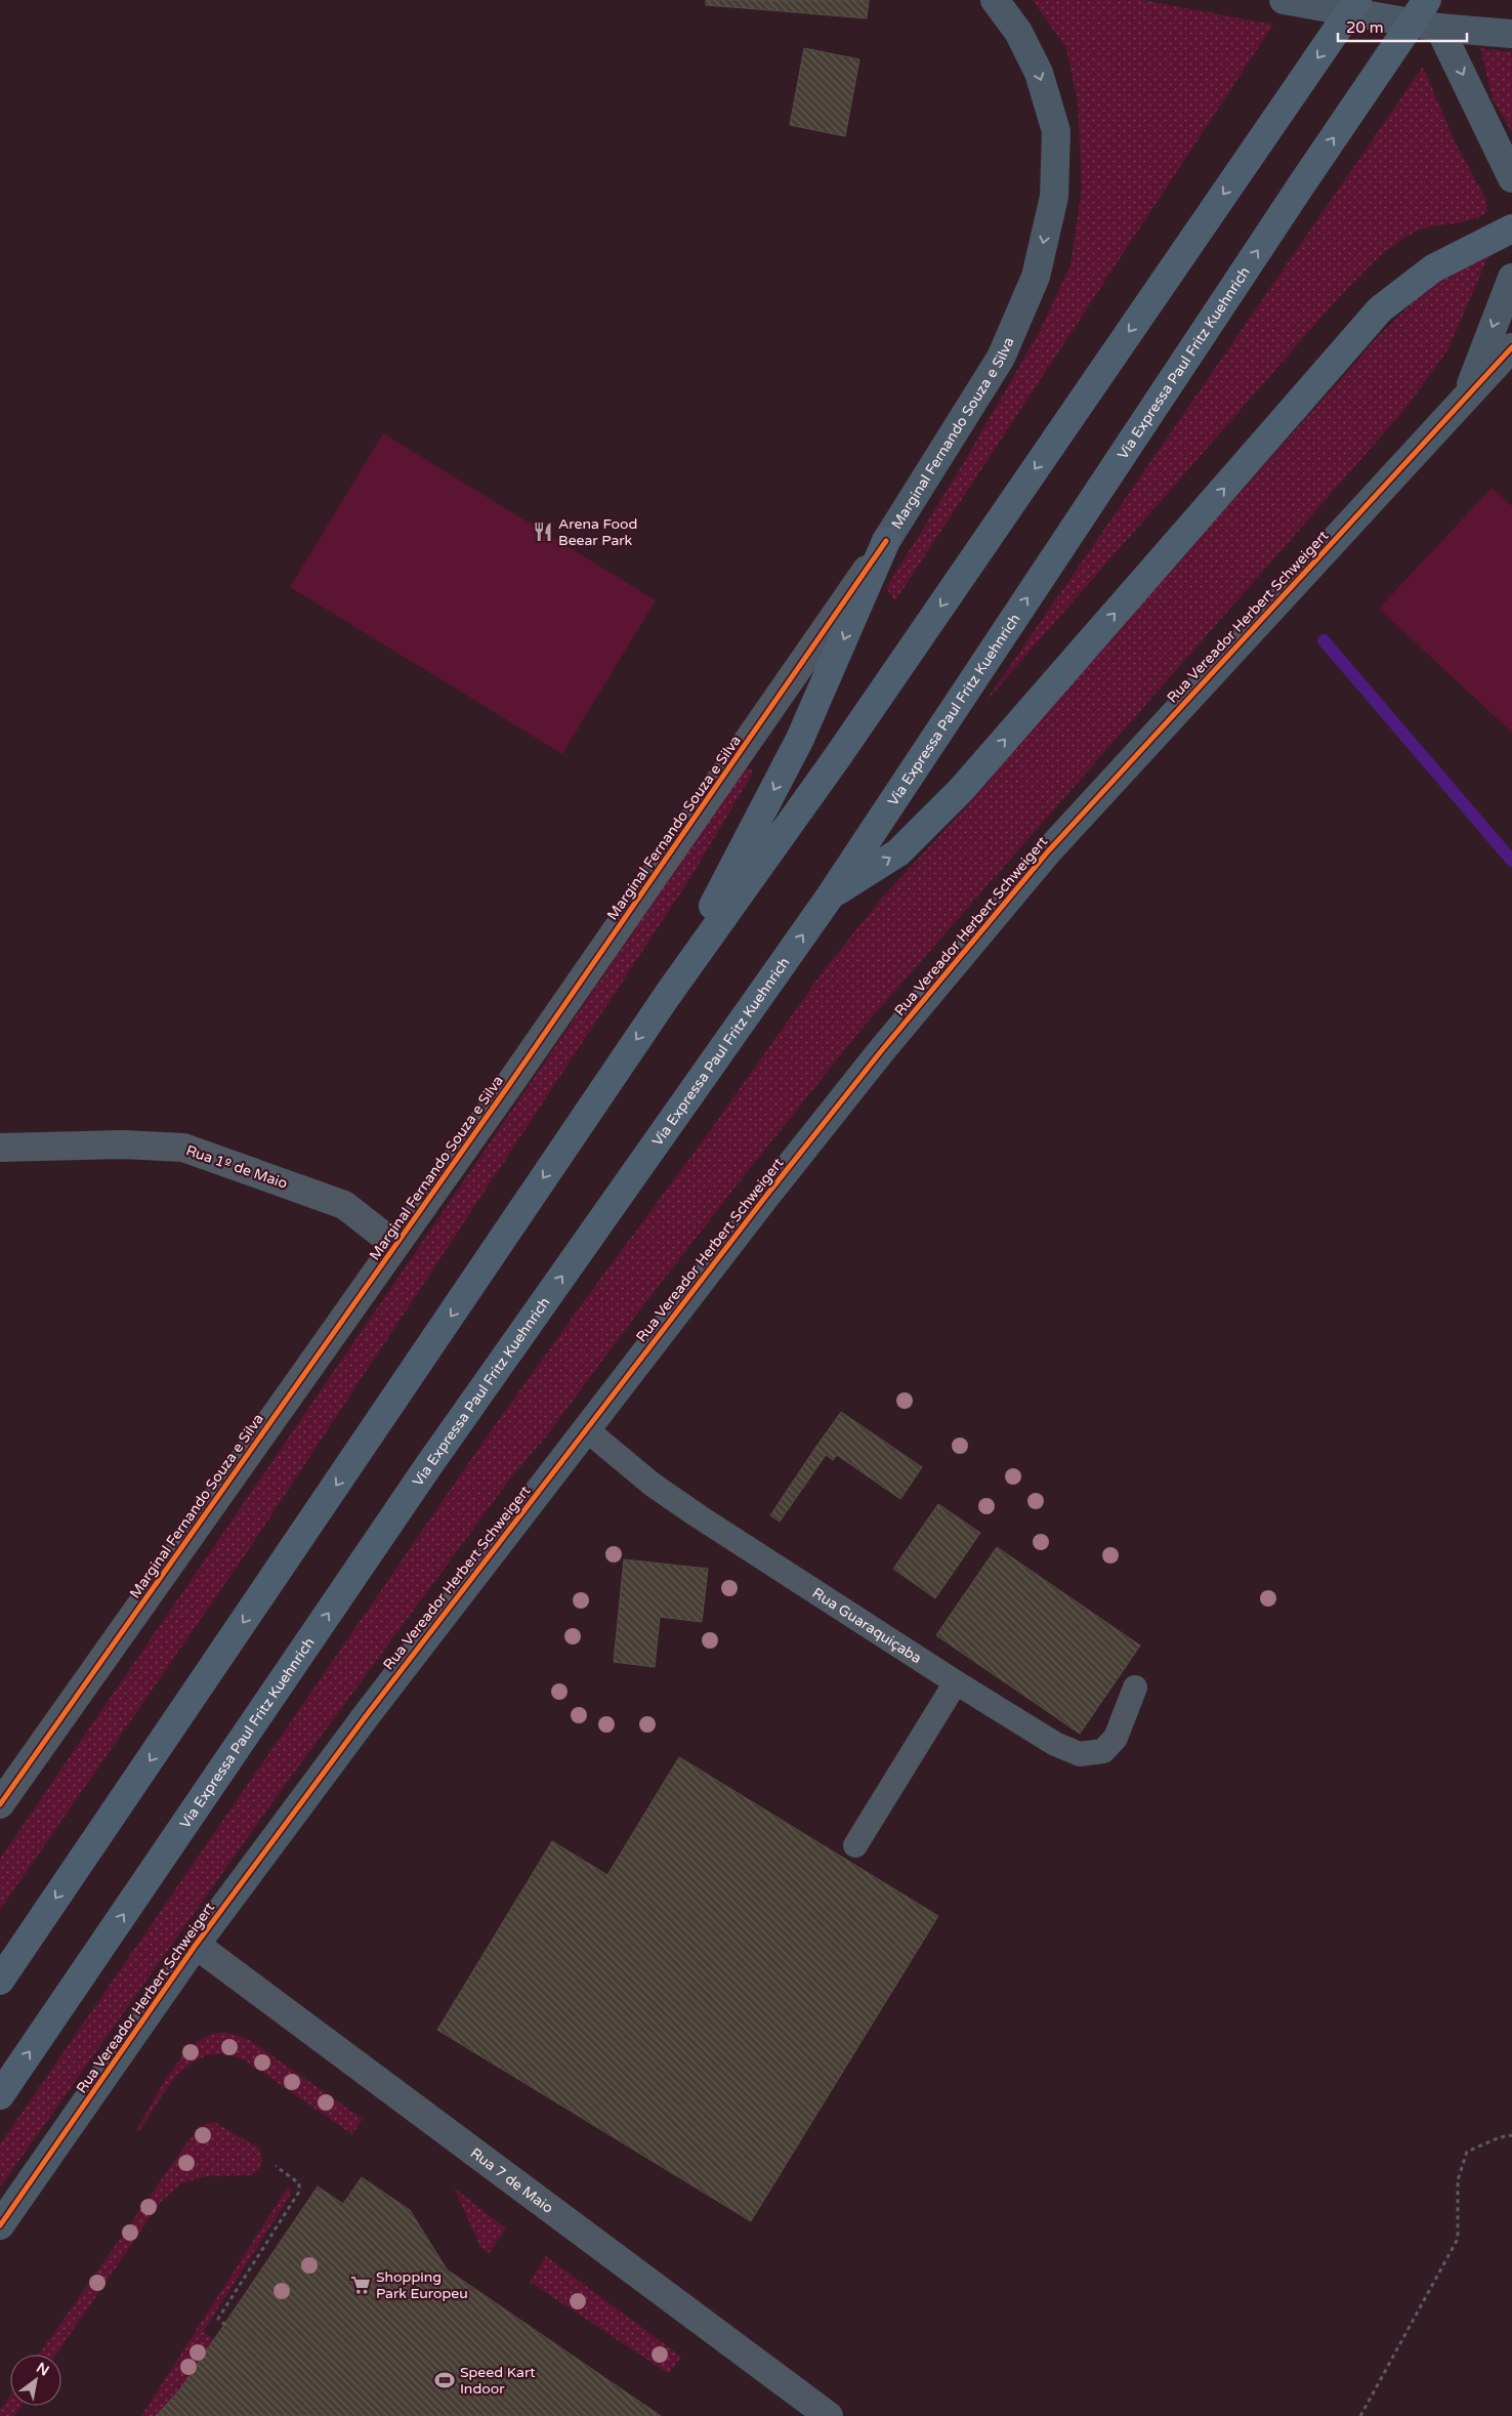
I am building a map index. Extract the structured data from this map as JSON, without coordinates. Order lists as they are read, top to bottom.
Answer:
{
  "streets": {
    "main road": ["Via Expressa Paul Fritz Kuehnrich", "Marginal Fernando Souza e Silva", "Rua Vereador Herbert Schweigert"],
    "street": ["Rua 1º de Maio", "Rua 7 de Maio"],
    "lane": ["Rua Guaraquiçaba"]
  },
  "crossings": [
    ["Marginal Fernando Souza e Silva", "Rua 1º de Maio"],
    ["Rua Vereador Herbert Schweigert", "Rua Guaraquiçaba"],
    ["Rua Vereador Herbert Schweigert", "Rua 7 de Maio"]
  ],
  "places": {
    "restaurant": ["Arena Food Beear Park"],
    "supermarket": ["Shopping Park Europeu"],
    "sports": ["Speed Kart Indoor"]
  },
  "scale_bar": "20 m",
  "north": "top right"
}
